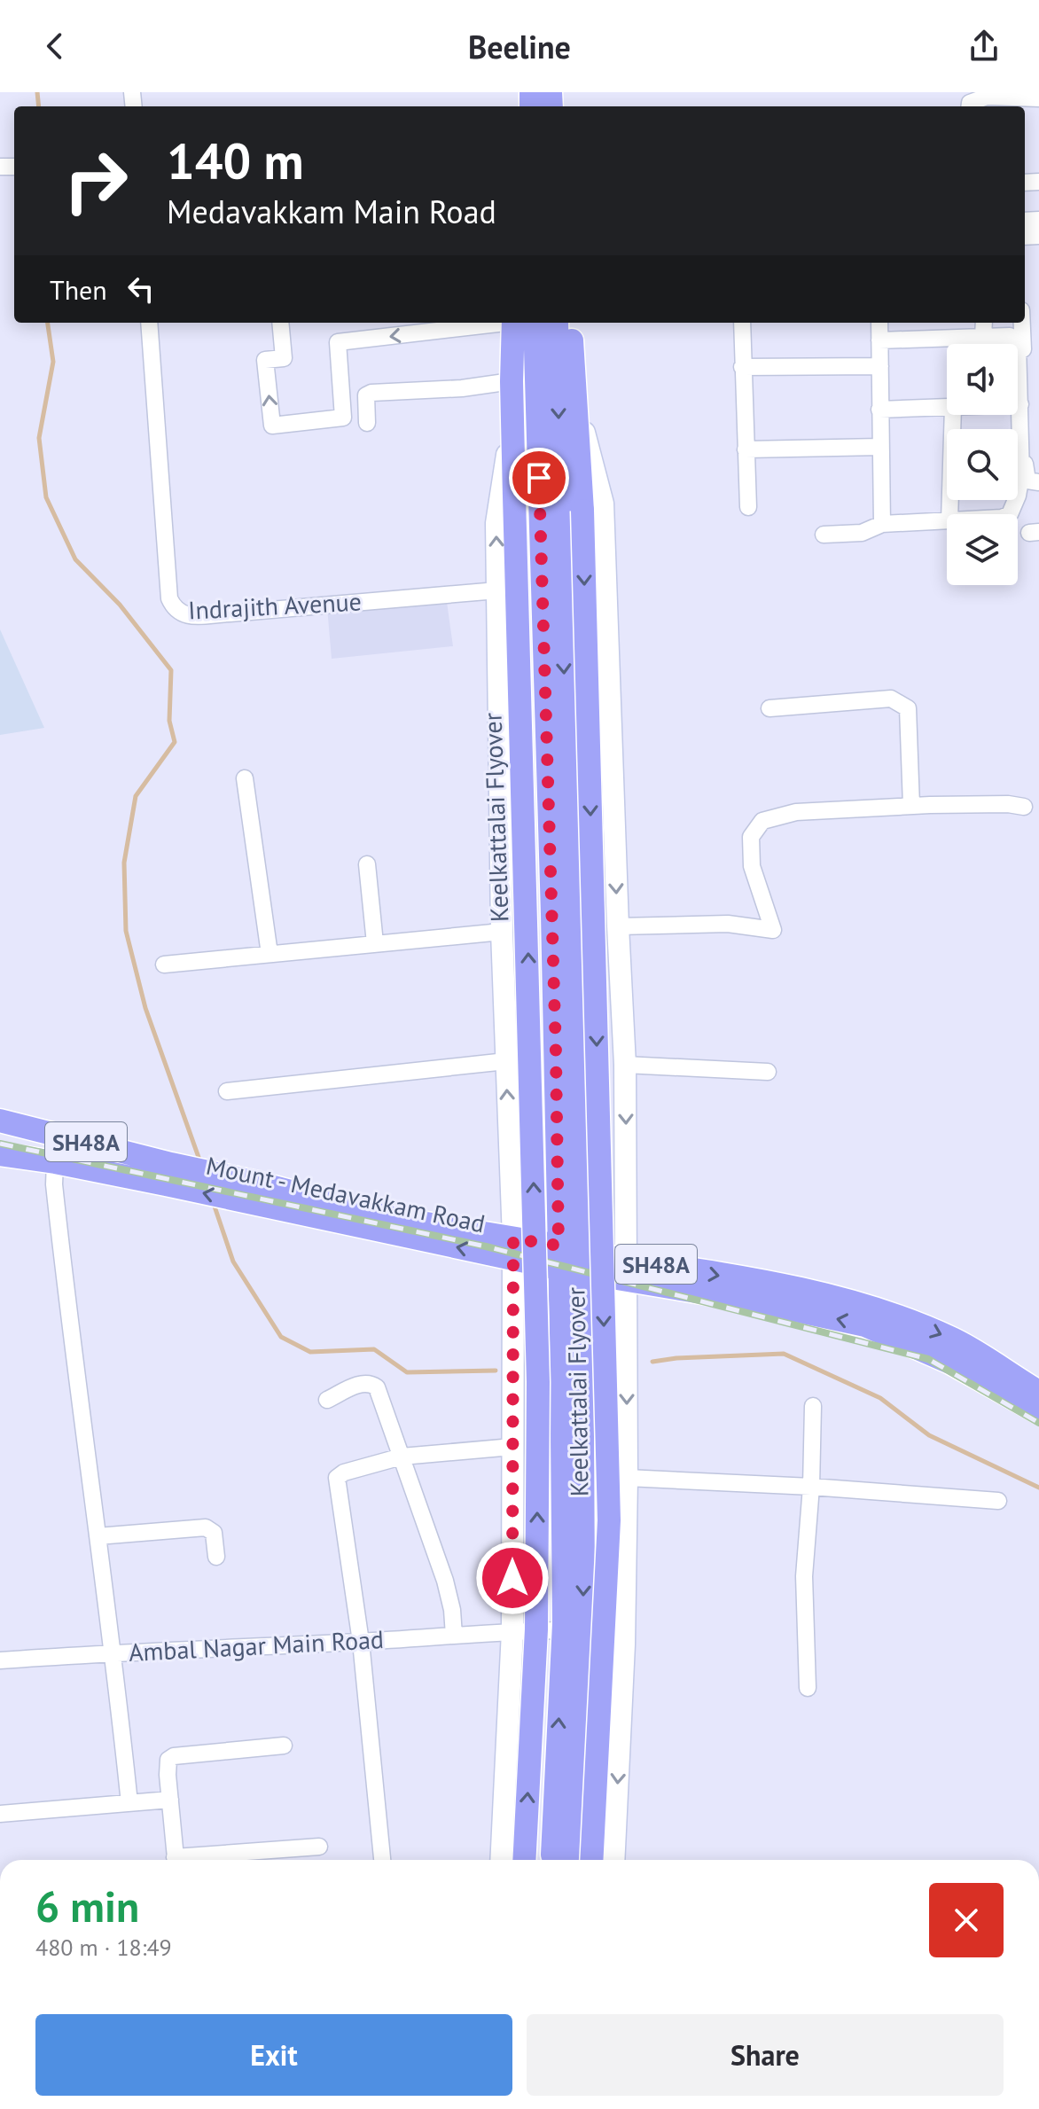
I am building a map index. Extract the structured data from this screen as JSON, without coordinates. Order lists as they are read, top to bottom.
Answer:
{
  "streets": {
    "main road": ["Keelkattalai Flyover", "SH48A", "Mount - Medavakkam Road"],
    "street": ["Indrajith Avenue", "Ambal Nagar Main Road"]
  },
  "crossings": [
    ["SH48A", "Mount - Medavakkam Road"]
  ],
  "page": {
    "header": "Beeline",
    "turn": ["140 m", "Medavakkam Main Road"],
    "then": "Then",
    "heading": ["6 min", "480 m · 18:49"],
    "buttons": ["Exit", "Share"]
  }
}
